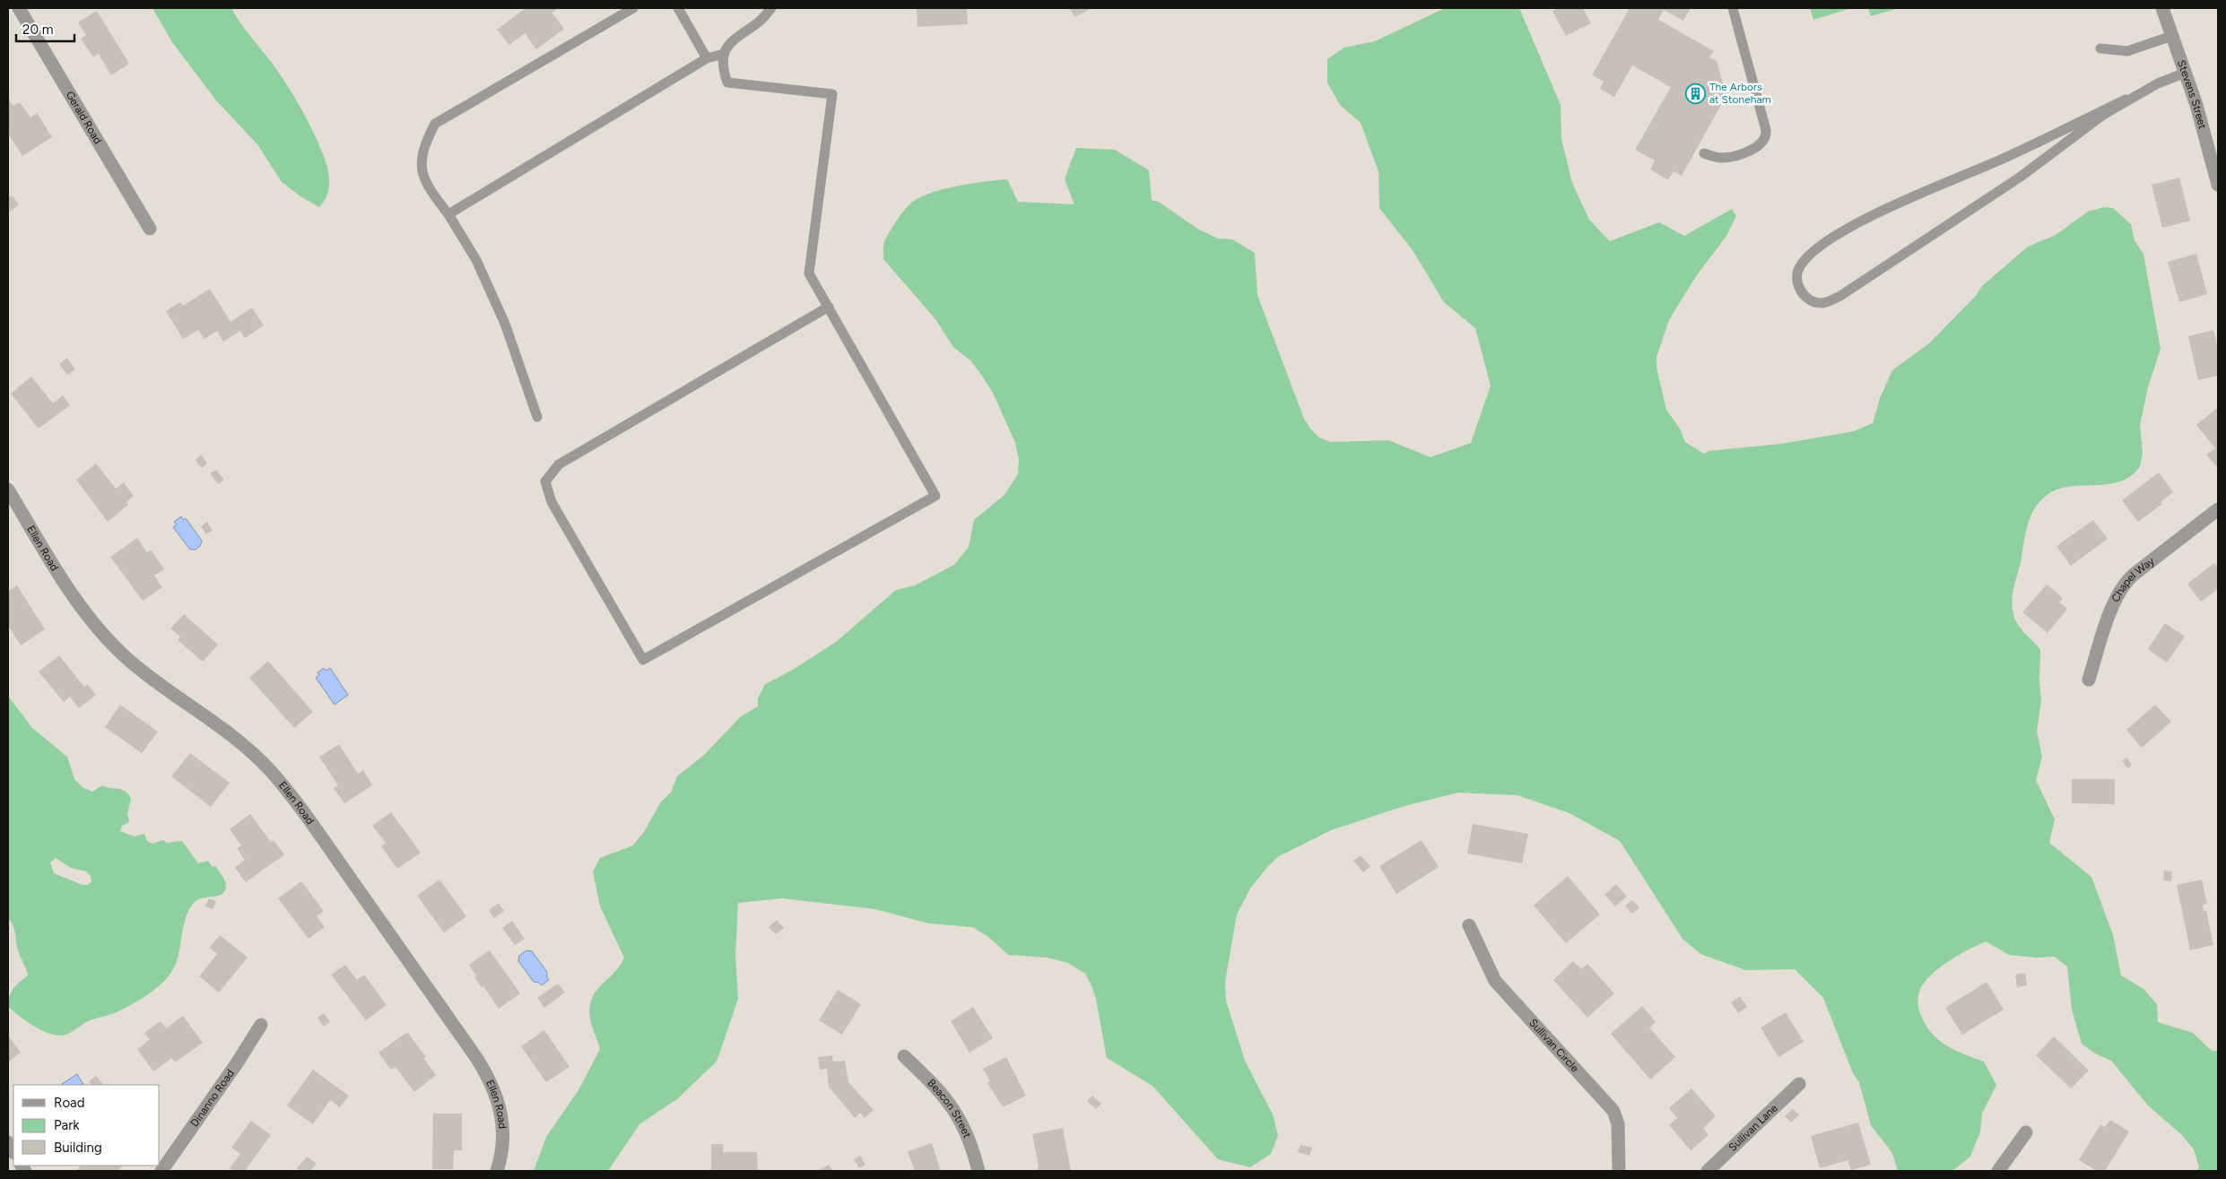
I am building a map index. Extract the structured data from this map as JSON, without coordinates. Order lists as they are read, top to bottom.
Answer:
{
  "streets": {
    "street": [
      "Stevens Street",
      "Gerald Road",
      "Ellen Road",
      "Chapel Way",
      "Sullivan Circle",
      "Dinanno Road",
      "Beacon Street",
      "Sullivan Lane"
    ]
  },
  "places": {
    "building": ["The Arbors at Stoneham"]
  },
  "legend": ["Road", "Park", "Building"],
  "scale_bar": "20 m"
}
